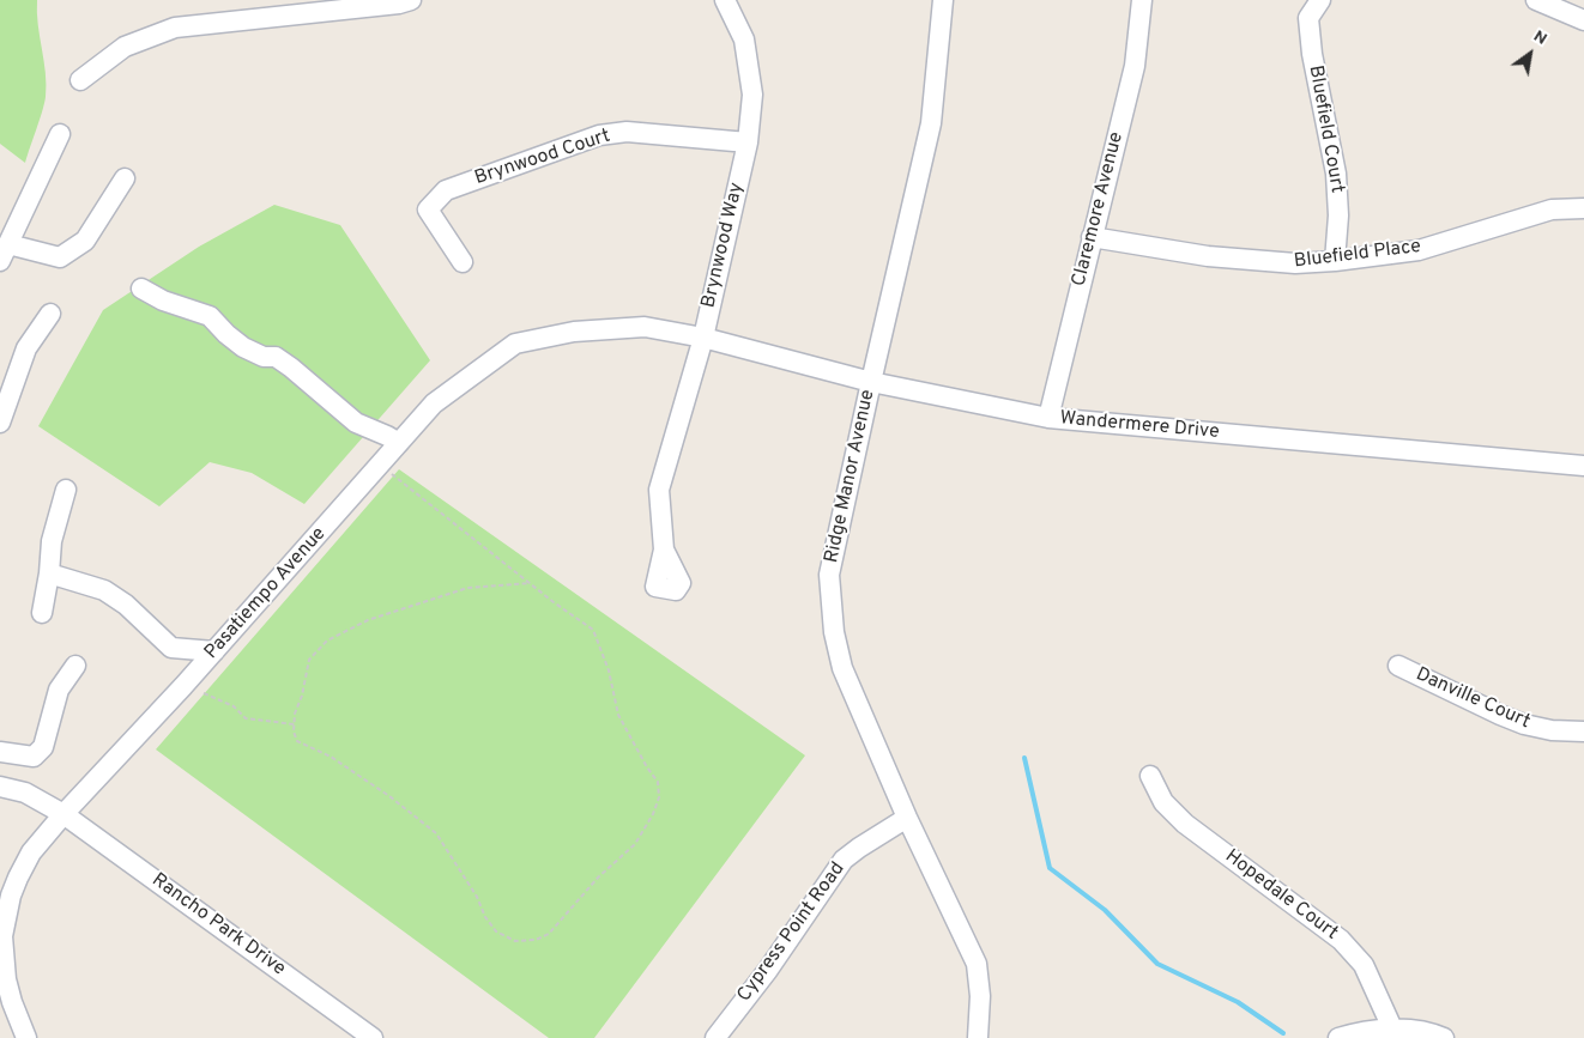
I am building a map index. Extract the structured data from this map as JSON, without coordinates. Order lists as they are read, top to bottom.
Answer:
{
  "streets": {
    "street": [
      "Bluefield Court",
      "Brynwood Court",
      "Claremore Avenue",
      "Brynwood Way",
      "Bluefield Place",
      "Wandermere Drive",
      "Ridge Manor Avenue",
      "Pasatiempo Avenue",
      "Danville Court",
      "Hopedale Court",
      "Rancho Park Drive",
      "Cypress Point Road"
    ]
  },
  "crossings": [
    ["Bluefield Court", "Bluefield Place"],
    ["Brynwood Court", "Brynwood Way"],
    ["Claremore Avenue", "Bluefield Place"],
    ["Claremore Avenue", "Wandermere Drive"],
    ["Brynwood Way", "Wandermere Drive"],
    ["Brynwood Way", "Pasatiempo Avenue"],
    ["Wandermere Drive", "Ridge Manor Avenue"],
    ["Wandermere Drive", "Pasatiempo Avenue"],
    ["Ridge Manor Avenue", "Cypress Point Road"],
    ["Pasatiempo Avenue", "Rancho Park Drive"]
  ],
  "north": "top right"
}
